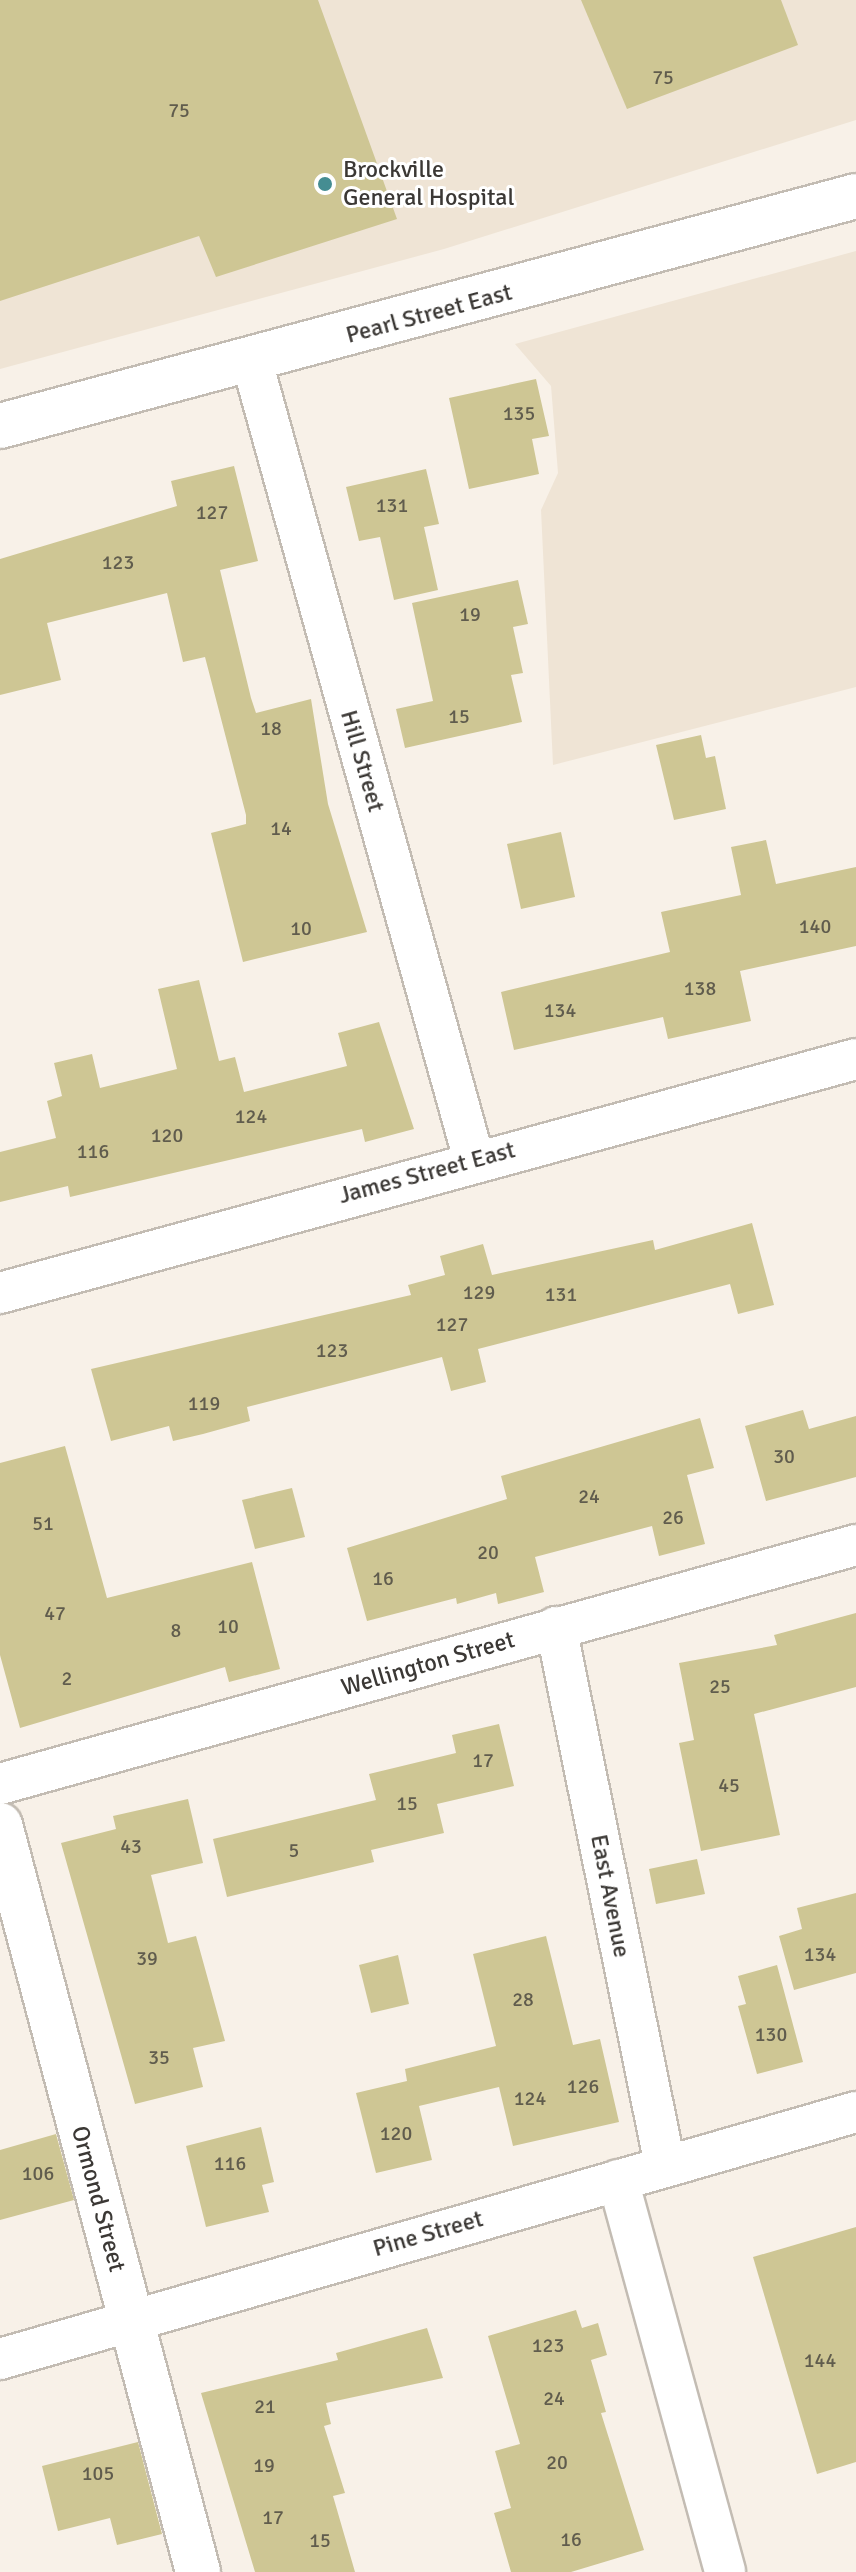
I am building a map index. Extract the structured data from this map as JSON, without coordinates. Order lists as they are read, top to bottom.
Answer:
{
  "streets": {
    "street": [
      "Pearl Street East",
      "Hill Street",
      "James Street East",
      "Wellington Street",
      "East Avenue",
      "Ormond Street",
      "Pine Street"
    ]
  },
  "crossings": [
    ["Pearl Street East", "Hill Street"],
    ["Hill Street", "James Street East"],
    ["Wellington Street", "East Avenue"],
    ["East Avenue", "Pine Street"],
    ["Ormond Street", "Pine Street"]
  ],
  "places": ["Brockville General Hospital"],
  "house_numbers": [
    "75",
    "75",
    "135",
    "131",
    "127",
    "123",
    "19",
    "15",
    "18",
    "14",
    "140",
    "10",
    "138",
    "134",
    "124",
    "120",
    "116",
    "129",
    "131",
    "127",
    "123",
    "119",
    "30",
    "24",
    "26",
    "51",
    "20",
    "16",
    "47",
    "10",
    "8",
    "2",
    "25",
    "17",
    "45",
    "15",
    "43",
    "5",
    "134",
    "39",
    "28",
    "130",
    "35",
    "126",
    "124",
    "120",
    "116",
    "106",
    "123",
    "144",
    "24",
    "21",
    "20",
    "19",
    "105",
    "17",
    "16",
    "15"
  ]
}
